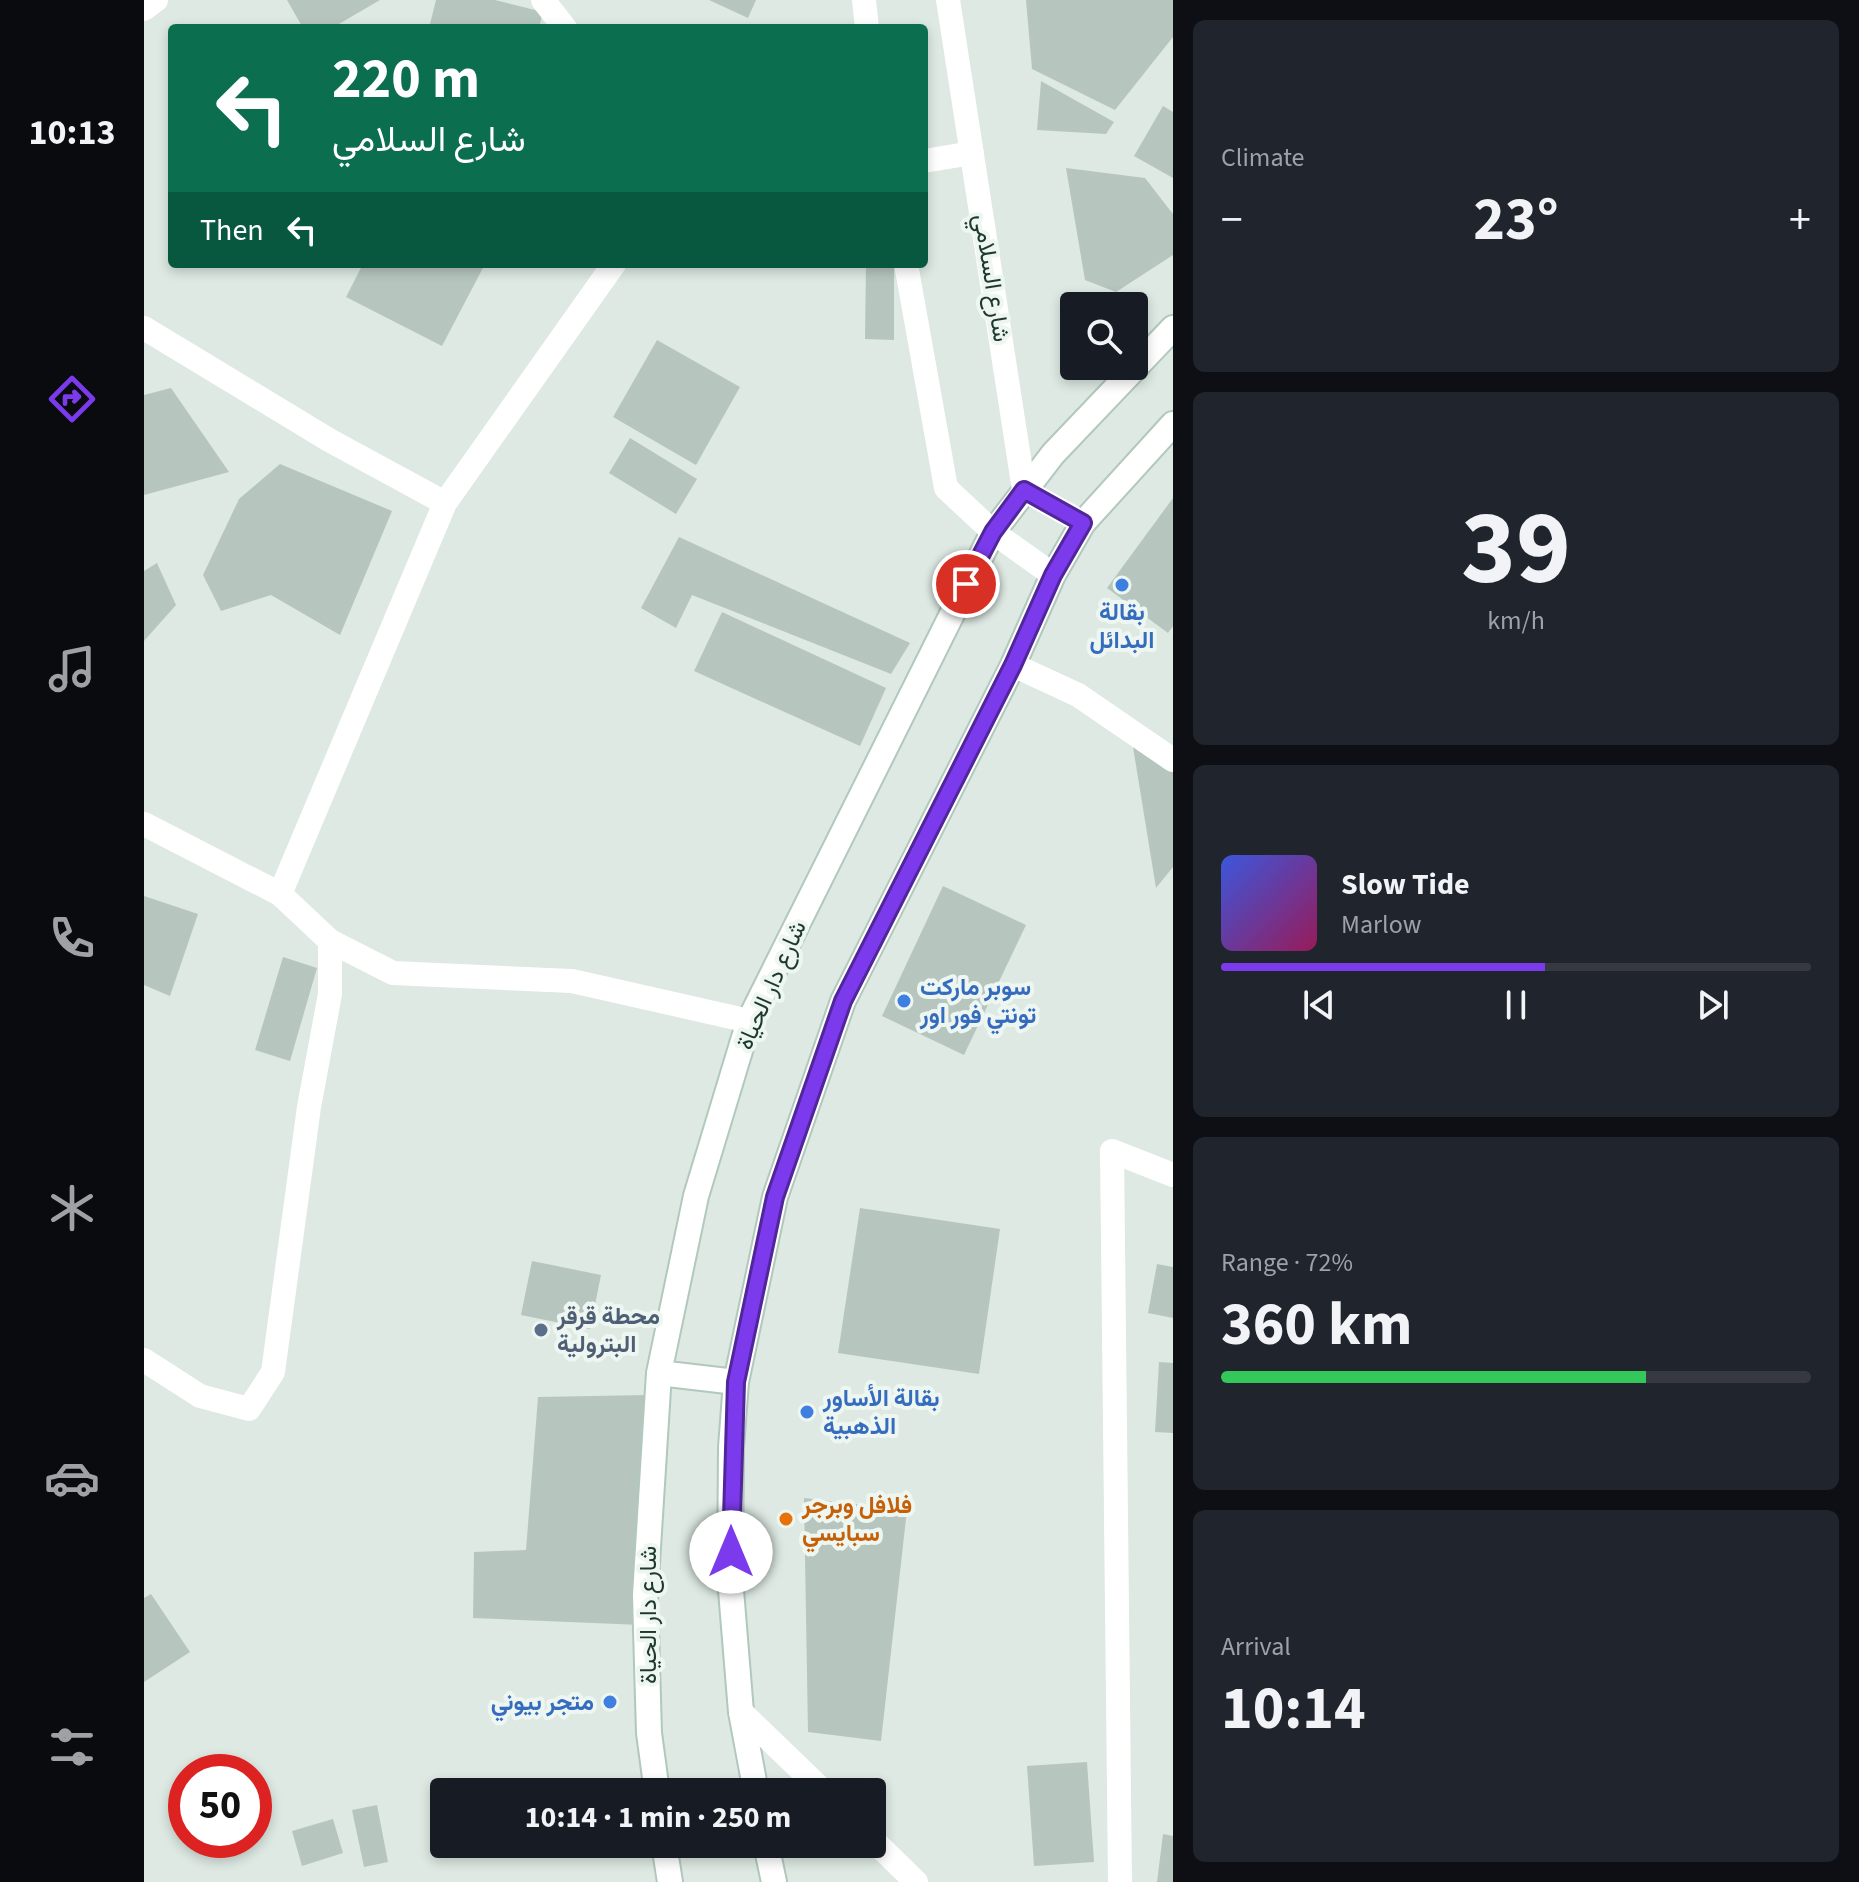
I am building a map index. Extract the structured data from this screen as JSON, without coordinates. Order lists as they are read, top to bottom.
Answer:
{
  "streets": {
    "street": ["شارع السلامي", "شارع دار الحياة"]
  },
  "crossings": [
    ["شارع السلامي", "شارع دار الحياة"]
  ],
  "places": [
    "بقالة البدائل",
    "سوبر ماركت تونتي فور اور",
    "محطة قرقر البترولية",
    "بقالة الأساور الذهبية",
    "فلافل وبرجر سبايسي",
    "متجر بيوني"
  ],
  "page": {
    "tabs": "10:13",
    "tile": [
      "Climate",
      ["39", "km/h"],
      ["Range · 72%", "360 km"],
      ["Arrival", "10:14"]
    ],
    "turn": ["220 m", "شارع السلامي"],
    "heat": ["−", "23°", "+"],
    "then": "Then",
    "song": ["Slow Tide", "Marlow"],
    "limit": "50",
    "trip": "10:14 · 1 min · 250 m"
  }
}
